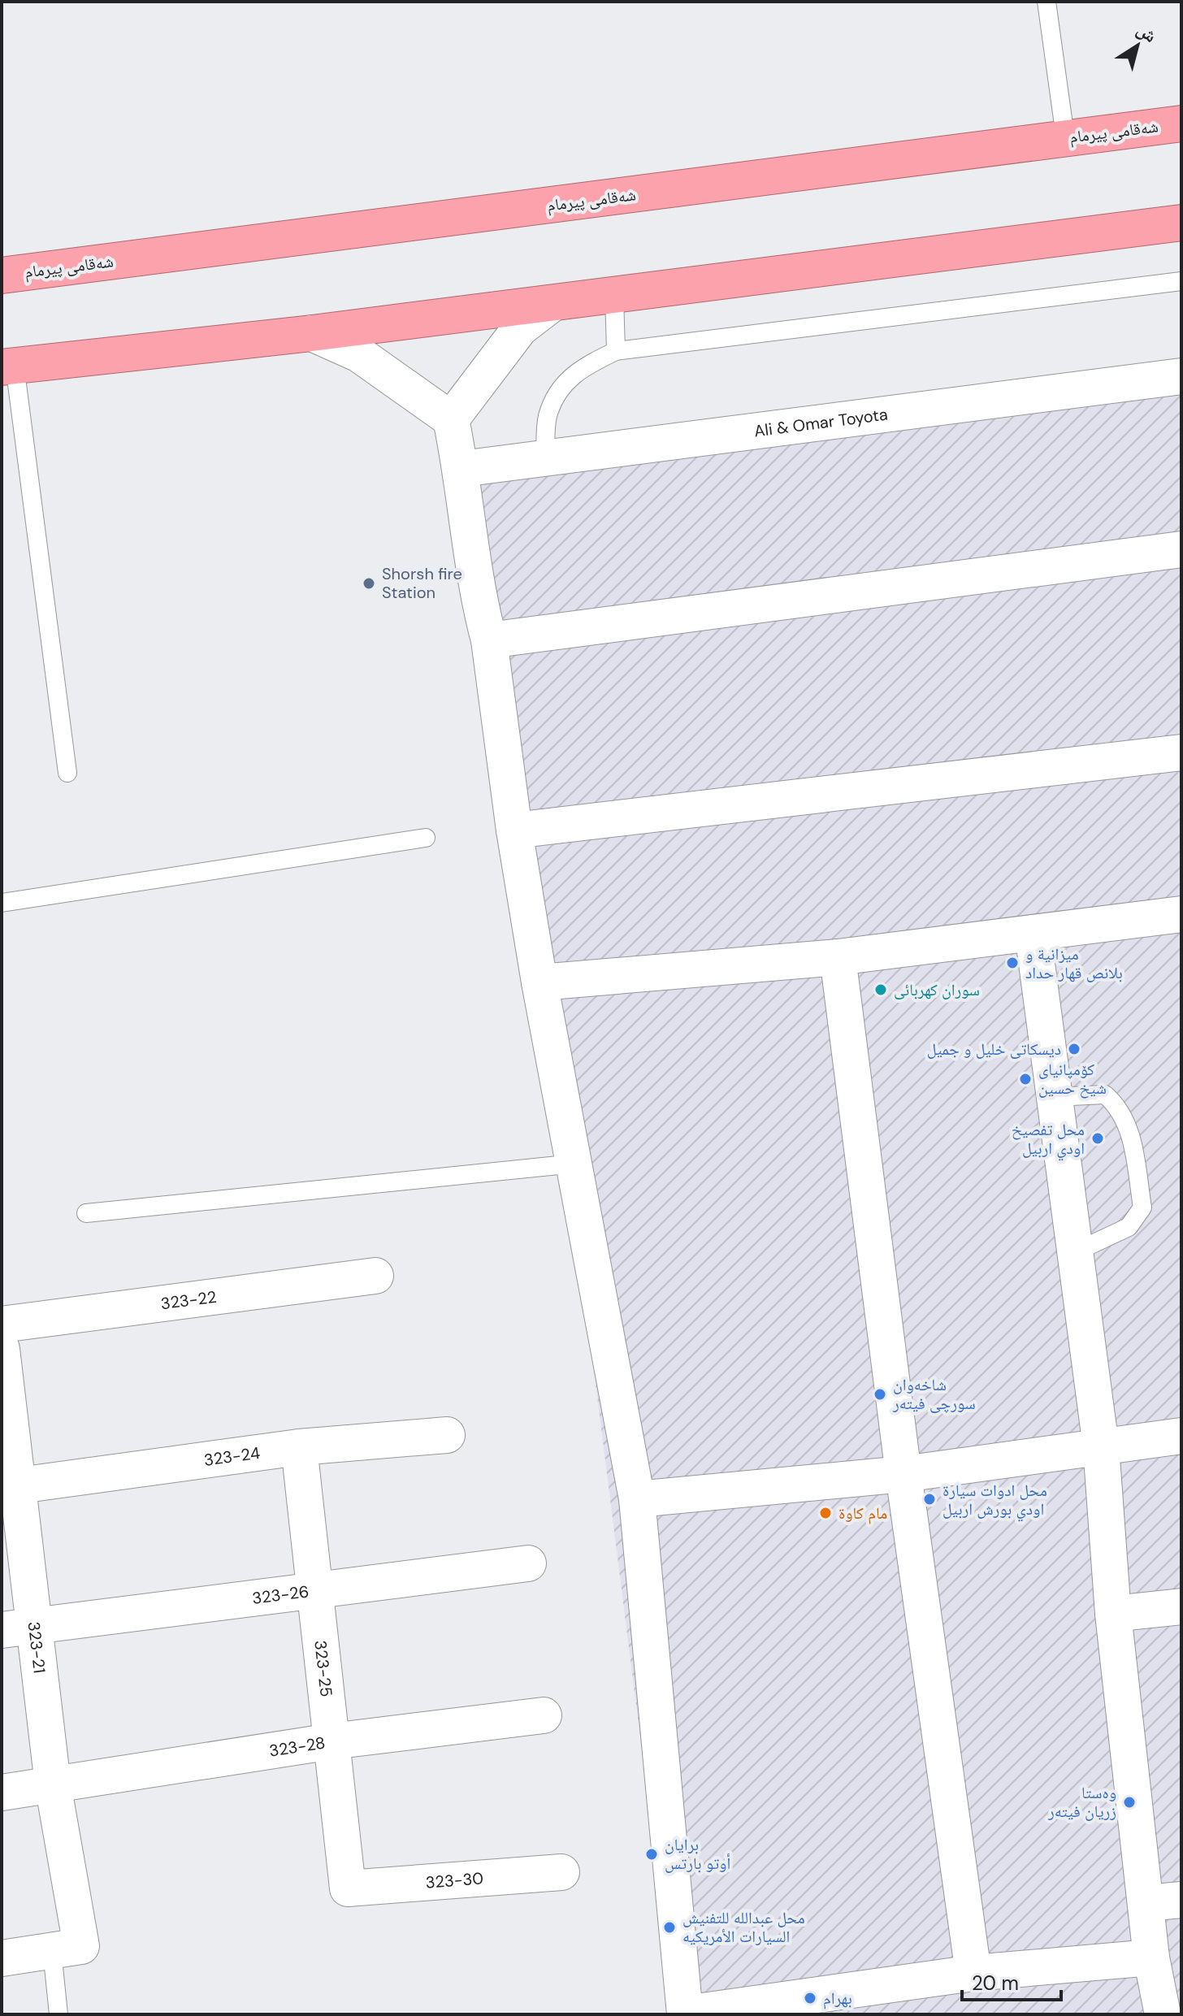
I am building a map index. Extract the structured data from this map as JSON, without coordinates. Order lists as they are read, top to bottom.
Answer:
{
  "streets": {
    "highway": ["شەقامی پیرمام"],
    "street": [
      "Ali & Omar Toyota",
      "323-22",
      "323-24",
      "323-26",
      "323-21",
      "323-25",
      "323-28",
      "323-30"
    ]
  },
  "crossings": [
    ["323-24", "323-21"],
    ["323-24", "323-25"],
    ["323-26", "323-21"],
    ["323-26", "323-25"],
    ["323-21", "323-28"],
    ["323-25", "323-28"],
    ["323-25", "323-30"]
  ],
  "places": [
    "Shorsh fire Station",
    "ميزانية و بلانص قهار حداد",
    "سوران کهربائی",
    "دیسکاتی خلیل و جمیل",
    "کۆمپانیای شیخ حسین",
    "محل تفصيخ اودي اربيل",
    "شاخەوان سورچی فیتەر",
    "محل ادوات سيارة اودي بورش اربيل",
    "مام كاوة",
    "وەستا زریان فیتەر",
    "برايان أوتو بارتس",
    "محل عبدالله للتفنيش السيارات الأمريكيه",
    "بهرام"
  ],
  "scale_bar": "20 m",
  "north": "top right"
}
